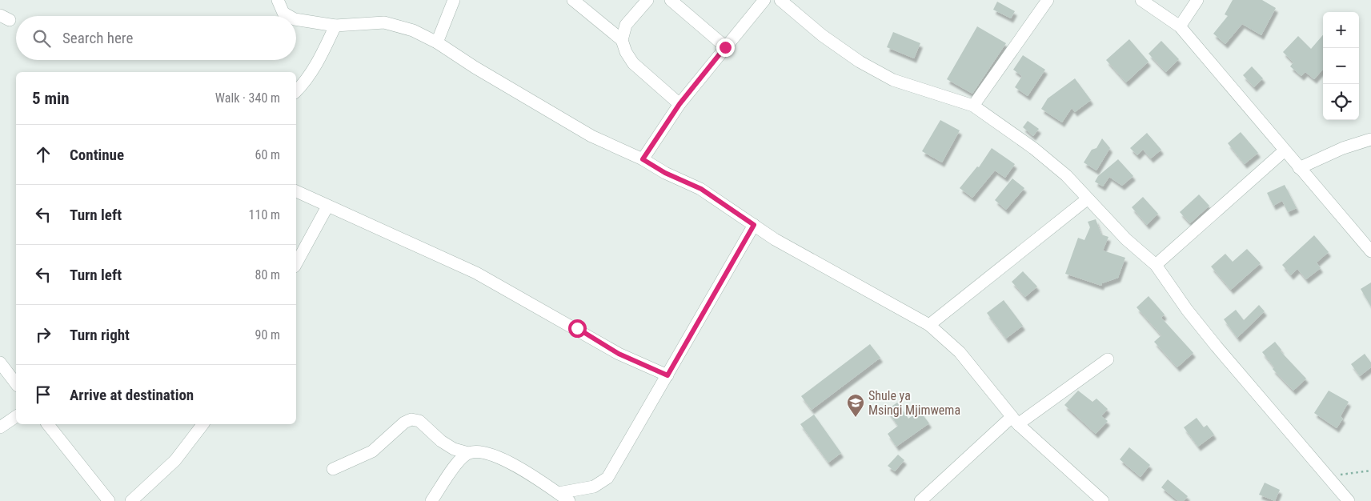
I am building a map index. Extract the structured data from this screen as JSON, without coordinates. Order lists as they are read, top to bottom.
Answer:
{
  "places": {
    "school or university": ["Shule ya Msingi Mjimwema"]
  },
  "page": {
    "map_buttons": ["+", "−"],
    "search": "Search here",
    "heading": ["5 min", "Walk · 340 m"],
    "list": [
      ["Continue", "60 m"],
      ["Turn left", "110 m"],
      ["Turn left", "80 m"],
      ["Turn right", "90 m"],
      "Arrive at destination"
    ]
  }
}
